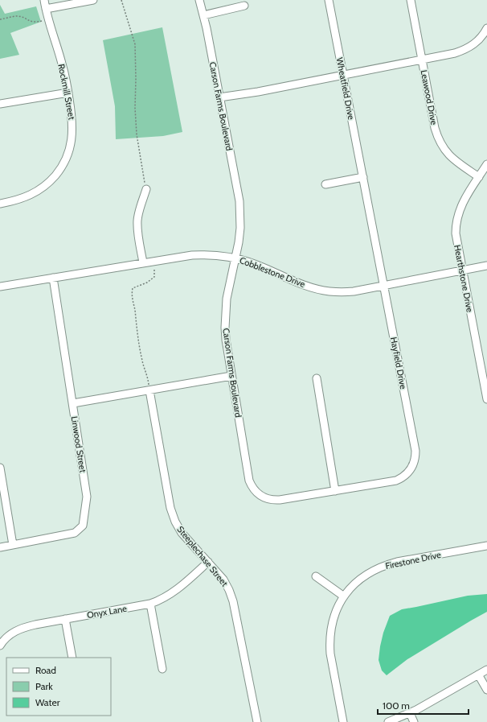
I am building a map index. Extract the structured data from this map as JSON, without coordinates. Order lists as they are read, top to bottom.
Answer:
{
  "streets": {
    "street": [
      "Wheatfield Drive",
      "Rockmill Street",
      "Leawood Drive",
      "Carson Farms Boulevard",
      "Cobblestone Drive",
      "Hearthstone Drive",
      "Hayfield Drive",
      "Linwood Street",
      "Steeplechase Street",
      "Firestone Drive",
      "Onyx Lane"
    ]
  },
  "crossings": [
    ["Wheatfield Drive", "Hayfield Drive"],
    ["Leawood Drive", "Hearthstone Drive"],
    ["Carson Farms Boulevard", "Cobblestone Drive"],
    ["Carson Farms Boulevard", "Hayfield Drive"],
    ["Cobblestone Drive", "Hearthstone Drive"],
    ["Cobblestone Drive", "Hayfield Drive"],
    ["Cobblestone Drive", "Linwood Street"],
    ["Steeplechase Street", "Onyx Lane"]
  ],
  "legend": ["Road", "Park", "Water"],
  "scale_bar": "100 m"
}
